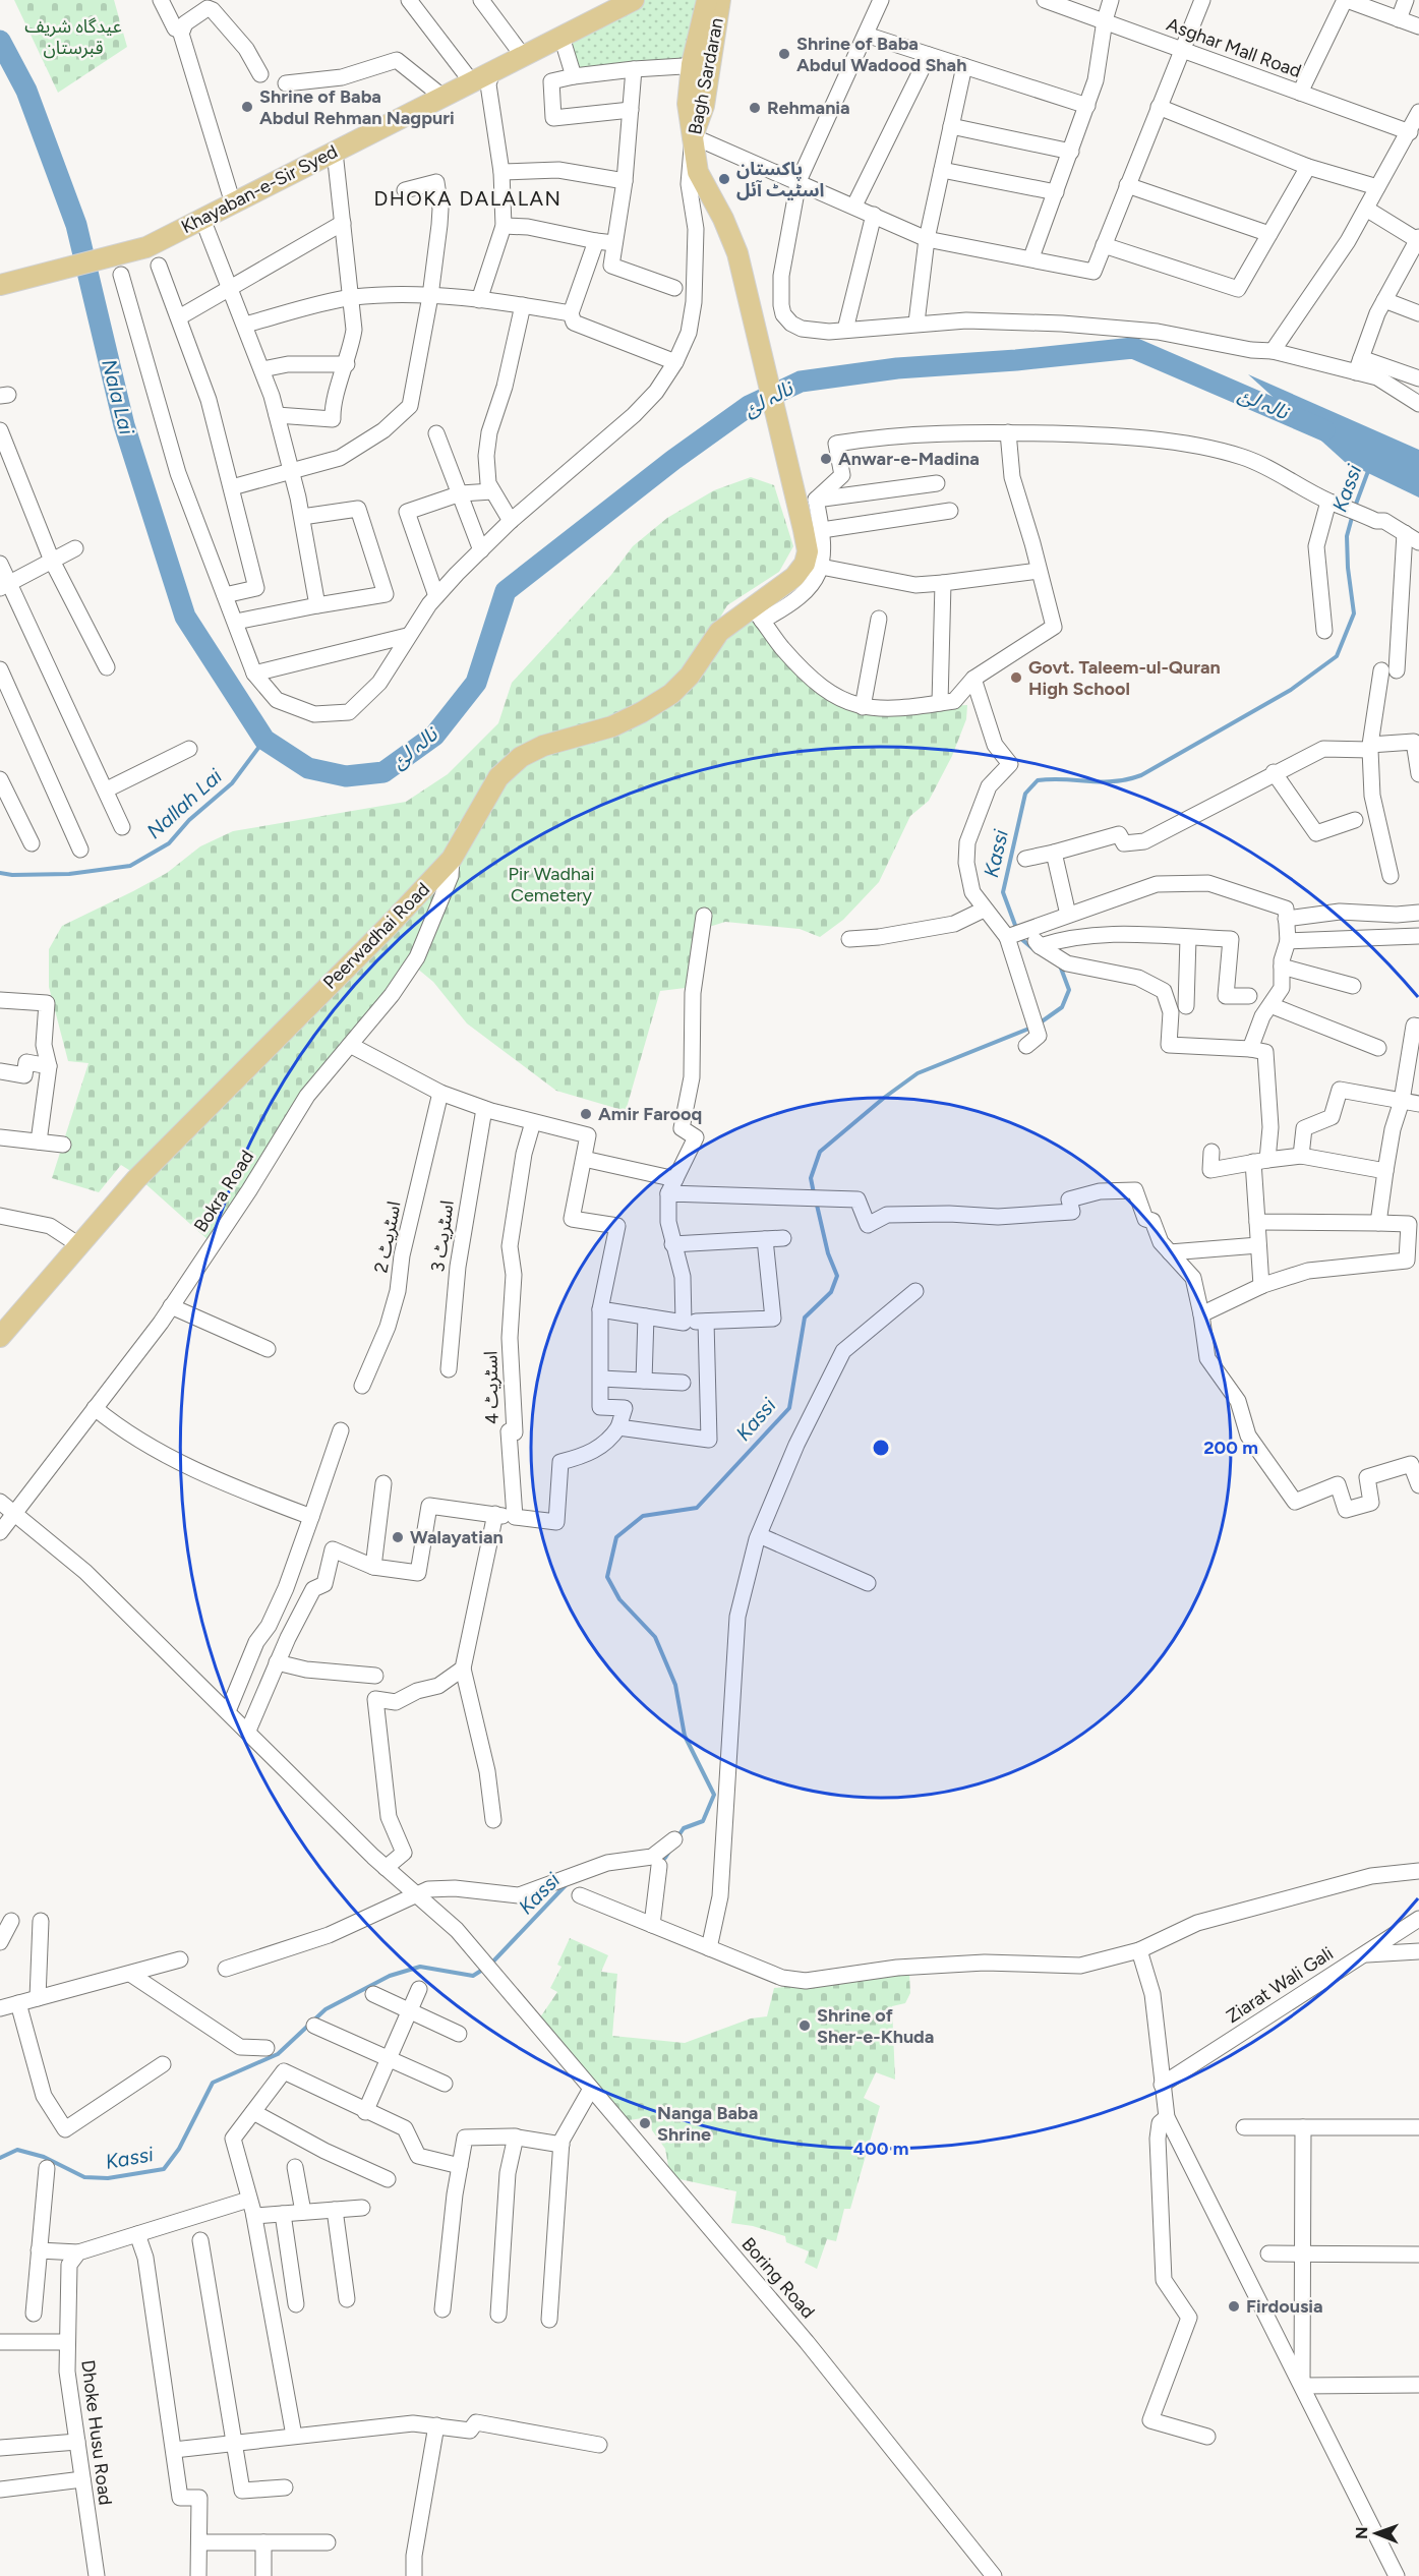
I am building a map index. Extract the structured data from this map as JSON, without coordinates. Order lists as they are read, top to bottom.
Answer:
{
  "streets": {
    "main road": ["Bagh Sardaran", "Khayaban-e-Sir Syed", "Peerwadhai Road"],
    "street": [
      "Asghar Mall Road",
      "Bokra Road",
      "اسٹریٹ 3",
      "اسٹریٹ 2",
      "اسٹریٹ 4",
      "Ziarat Wali Gali",
      "Boring Road",
      "Dhoke Husu Road"
    ]
  },
  "crossings": [
    ["Bagh Sardaran", "Peerwadhai Road"],
    ["Peerwadhai Road", "Bokra Road"],
    ["Bokra Road", "Boring Road"]
  ],
  "districts": ["DHOKA DALALAN"],
  "water": [
    "Nala Lai",
    "نالہ لئ",
    "Kassi",
    "Nallah Lai"
  ],
  "parks": ["عیدگاہ شریف قبرستان", "Pir Wadhai Cemetery"],
  "places": [
    "Shrine of Baba Abdul Wadood Shah",
    "Shrine of Baba Abdul Rehman Nagpuri",
    "Rehmania",
    "پاکستان اسٹیٹ آئل",
    "Anwar-e-Madina",
    "Govt. Taleem-ul-Quran High School",
    "Amir Farooq",
    "Walayatian",
    "Shrine of Sher-e-Khuda",
    "Nanga Baba Shrine",
    "Firdousia"
  ],
  "north": "left",
  "rings": ["200 m", "400 m"]
}
